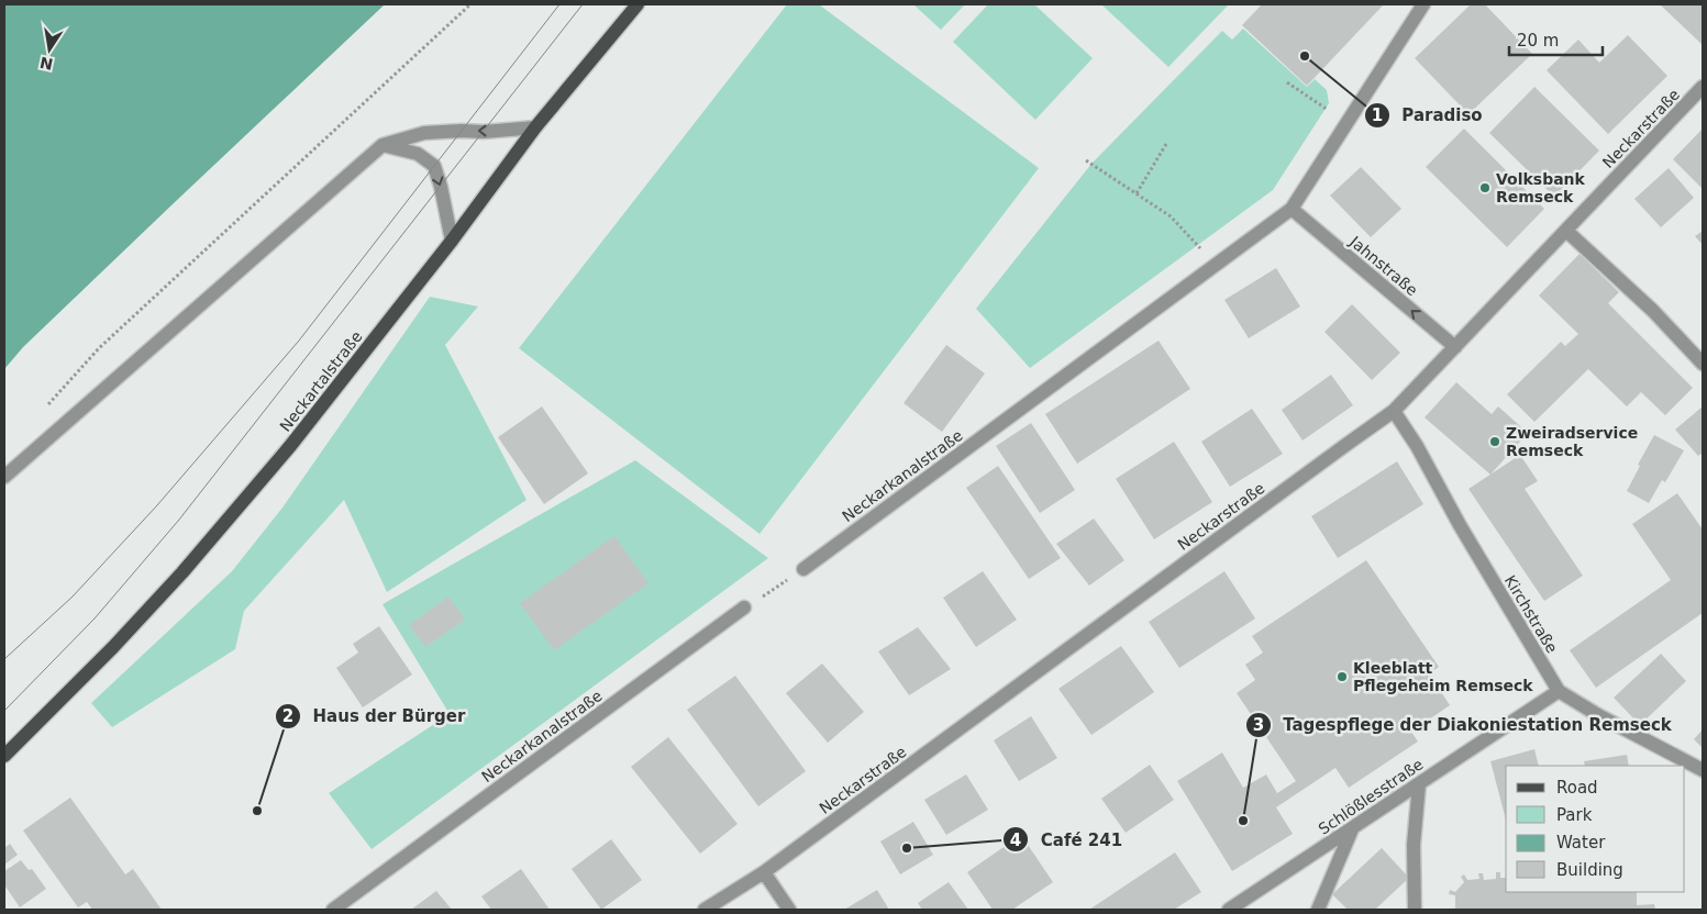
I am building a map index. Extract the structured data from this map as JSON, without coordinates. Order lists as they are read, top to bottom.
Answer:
{
  "streets": {
    "main road": ["Neckartalstraße"],
    "street": [
      "Neckarstraße",
      "Jahnstraße",
      "Neckarkanalstraße",
      "Kirchstraße",
      "Schlößlesstraße"
    ]
  },
  "crossings": [
    ["Neckarstraße", "Jahnstraße"],
    ["Neckarstraße", "Kirchstraße"],
    ["Jahnstraße", "Neckarkanalstraße"],
    ["Kirchstraße", "Schlößlesstraße"]
  ],
  "one_way": ["Jahnstraße"],
  "places": [
    "Paradiso",
    "Volksbank Remseck",
    "Zweiradservice Remseck",
    "Kleeblatt Pflegeheim Remseck",
    "Haus der Bürger",
    "Tagespflege der Diakoniestation Remseck",
    "Café 241"
  ],
  "legend": [
    "Road",
    "Park",
    "Water",
    "Building"
  ],
  "scale_bar": "20 m",
  "north": "bottom"
}
